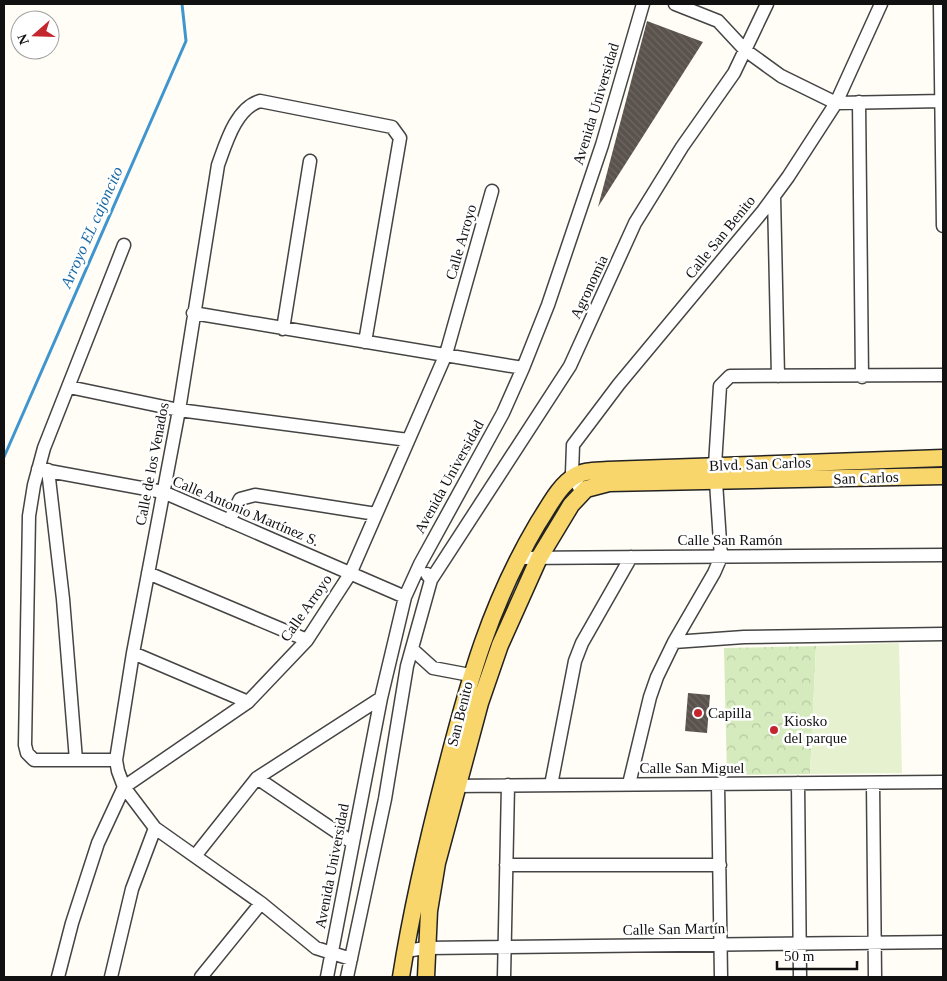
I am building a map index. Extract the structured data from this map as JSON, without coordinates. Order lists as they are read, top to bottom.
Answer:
{
  "streets": {
    "main road": ["Blvd. San Carlos", "San Carlos", "San Benito"],
    "street": [
      "Avenida Universidad",
      "Calle San Benito",
      "Calle Arroyo",
      "Agronomia",
      "Calle de los Venados",
      "Calle Antonio Martínez S.",
      "Calle San Ramón",
      "Calle San Miguel",
      "Calle San Martín"
    ]
  },
  "crossings": [
    ["Avenida Universidad", "Calle de los Venados"],
    ["Avenida Universidad", "Calle Antonio Martínez S."],
    ["Calle San Benito", "Blvd. San Carlos"],
    ["Calle San Benito", "San Benito"],
    ["Calle Arroyo", "Calle de los Venados"],
    ["Calle Arroyo", "Calle Antonio Martínez S."],
    ["Calle de los Venados", "Calle Antonio Martínez S."],
    ["Blvd. San Carlos", "San Benito"],
    ["San Carlos", "San Benito"],
    ["Calle San Ramón", "San Benito"],
    ["San Benito", "Calle San Miguel"],
    ["San Benito", "Calle San Martín"]
  ],
  "water": ["Arroyo EL cajoncito"],
  "places": ["Capilla", "Kiosko del parque"],
  "scale_bar": "50 m",
  "north": "left"
}
